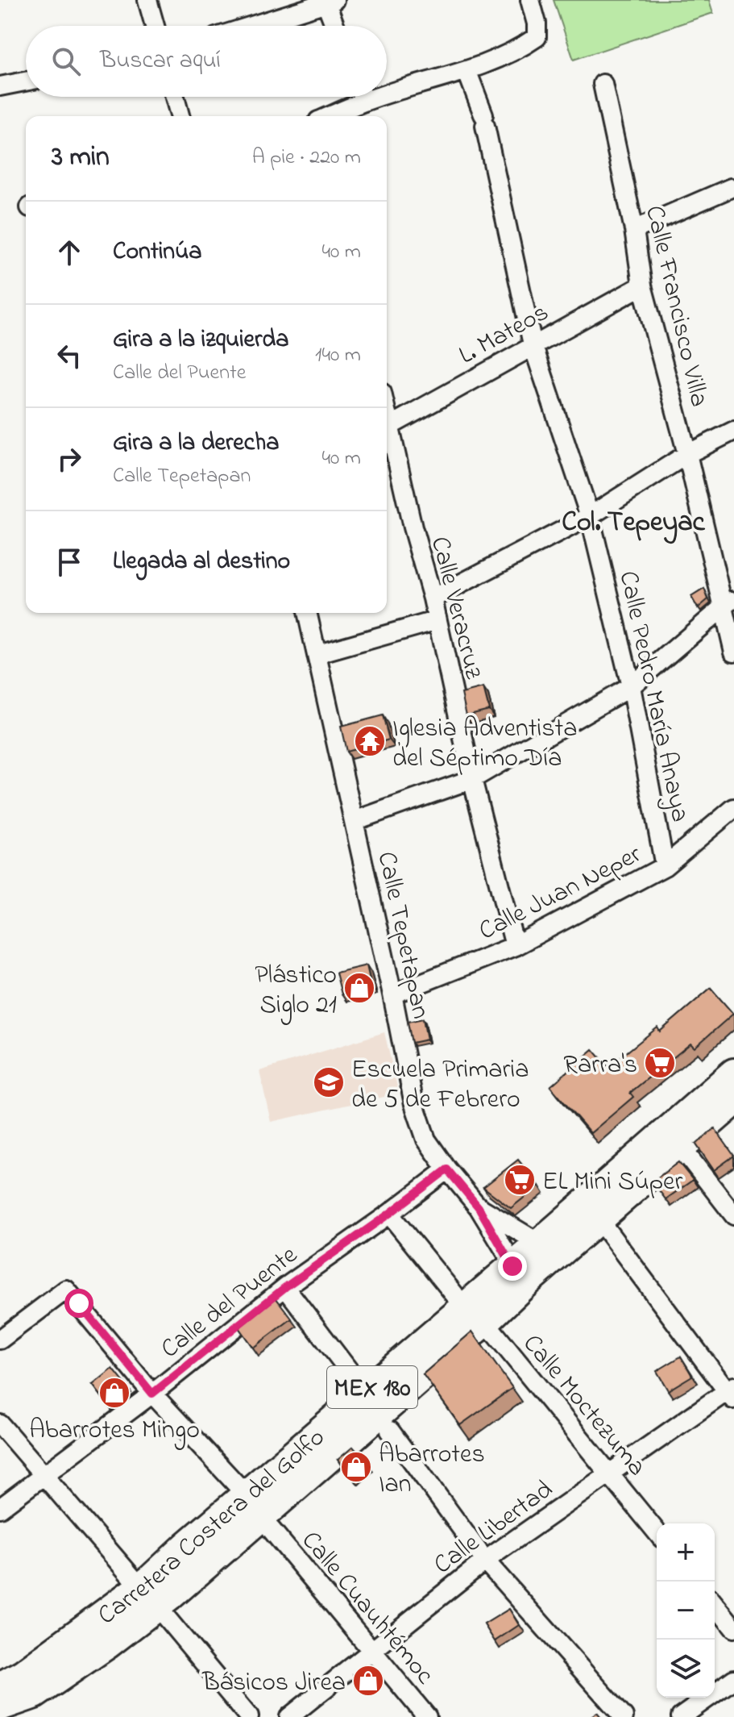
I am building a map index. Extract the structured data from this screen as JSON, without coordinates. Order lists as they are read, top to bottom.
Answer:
{
  "streets": {
    "main road": ["MEX 180", "Carretera Costera del Golfo"],
    "street": [
      "Calle Francisco Villa",
      "L. Mateos",
      "Calle Veracruz",
      "Calle Pedro María Anaya",
      "Calle Juan Neper",
      "Calle Tepetapan",
      "Calle del Puente",
      "Calle Moctezuma",
      "Calle Libertad",
      "Calle Cuauhtémoc"
    ]
  },
  "crossings": [
    ["Calle Francisco Villa", "L. Mateos"],
    ["L. Mateos", "Calle Veracruz"],
    ["L. Mateos", "Calle Pedro María Anaya"],
    ["Calle Veracruz", "Calle Juan Neper"],
    ["Calle Pedro María Anaya", "Calle Juan Neper"],
    ["Calle Juan Neper", "Calle Tepetapan"],
    ["Calle Tepetapan", "Calle del Puente"],
    ["Calle Tepetapan", "Carretera Costera del Golfo"],
    ["Calle del Puente", "Calle Moctezuma"],
    ["Calle Moctezuma", "Carretera Costera del Golfo"],
    ["Calle Moctezuma", "Calle Libertad"],
    ["Calle Libertad", "Calle Cuauhtémoc"]
  ],
  "districts": ["Col. Tepeyac"],
  "places": {
    "temple": ["Iglesia Adventista del Séptimo Día"],
    "shop": [
      "Plástico Siglo 21",
      "Abarrotes Mingo",
      "Abarrotes Ian",
      "Básicos Jirea"
    ],
    "supermarket": ["Rarra's", "EL Mini Súper"],
    "school or university": ["Escuela Primaria de 5 de Febrero"]
  },
  "page": {
    "search": "Buscar aquí",
    "heading": ["3 min", "A pie · 220 m"],
    "list": [
      ["Continúa", "40 m"],
      ["Gira a la izquierda", "Calle del Puente", "140 m"],
      ["Gira a la derecha", "Calle Tepetapan", "40 m"],
      "Llegada al destino"
    ],
    "map_buttons": ["+", "−"]
  }
}
